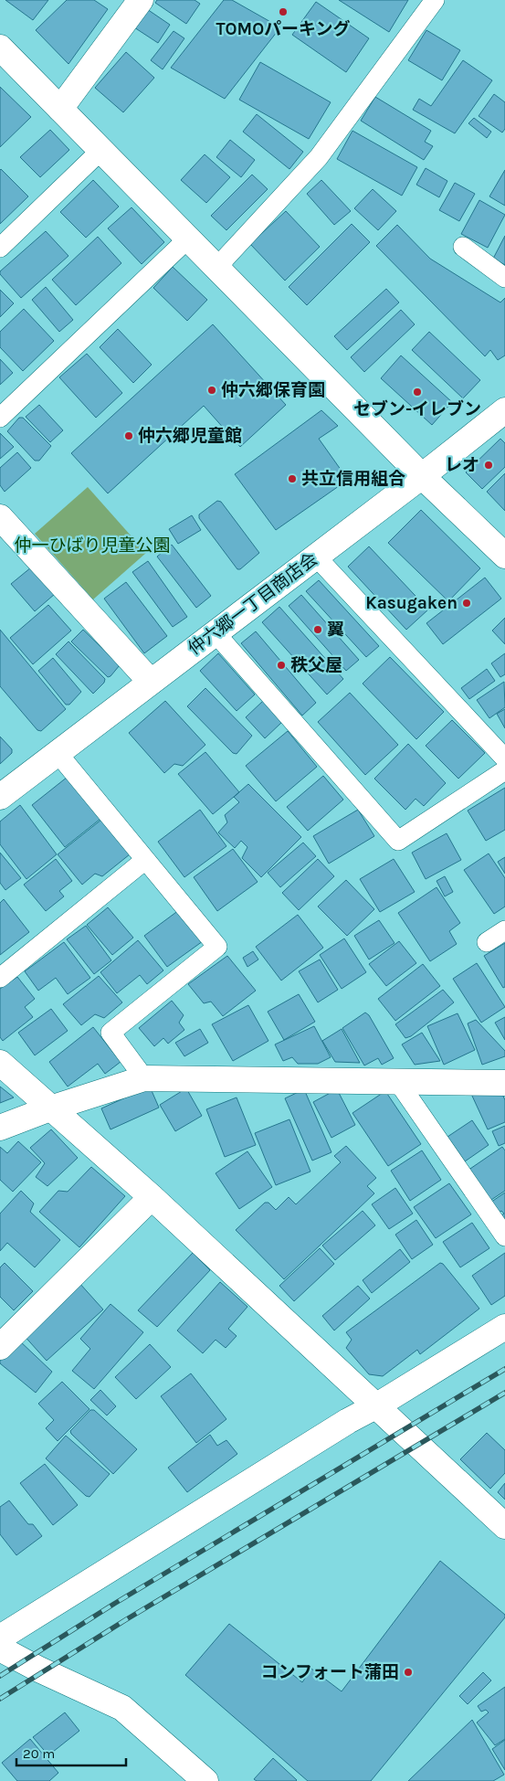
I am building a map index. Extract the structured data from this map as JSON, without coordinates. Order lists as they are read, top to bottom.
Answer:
{
  "streets": {
    "street": ["仲六郷一丁目商店会"]
  },
  "parks": ["仲一ひばり児童公園"],
  "places": [
    "TOMOパーキング",
    "仲六郷保育園",
    "セブン-イレブン",
    "仲六郷児童館",
    "レオ",
    "共立信用組合",
    "Kasugaken",
    "翼",
    "秩父屋",
    "コンフォート蒲田"
  ],
  "scale_bar": "20 m"
}
